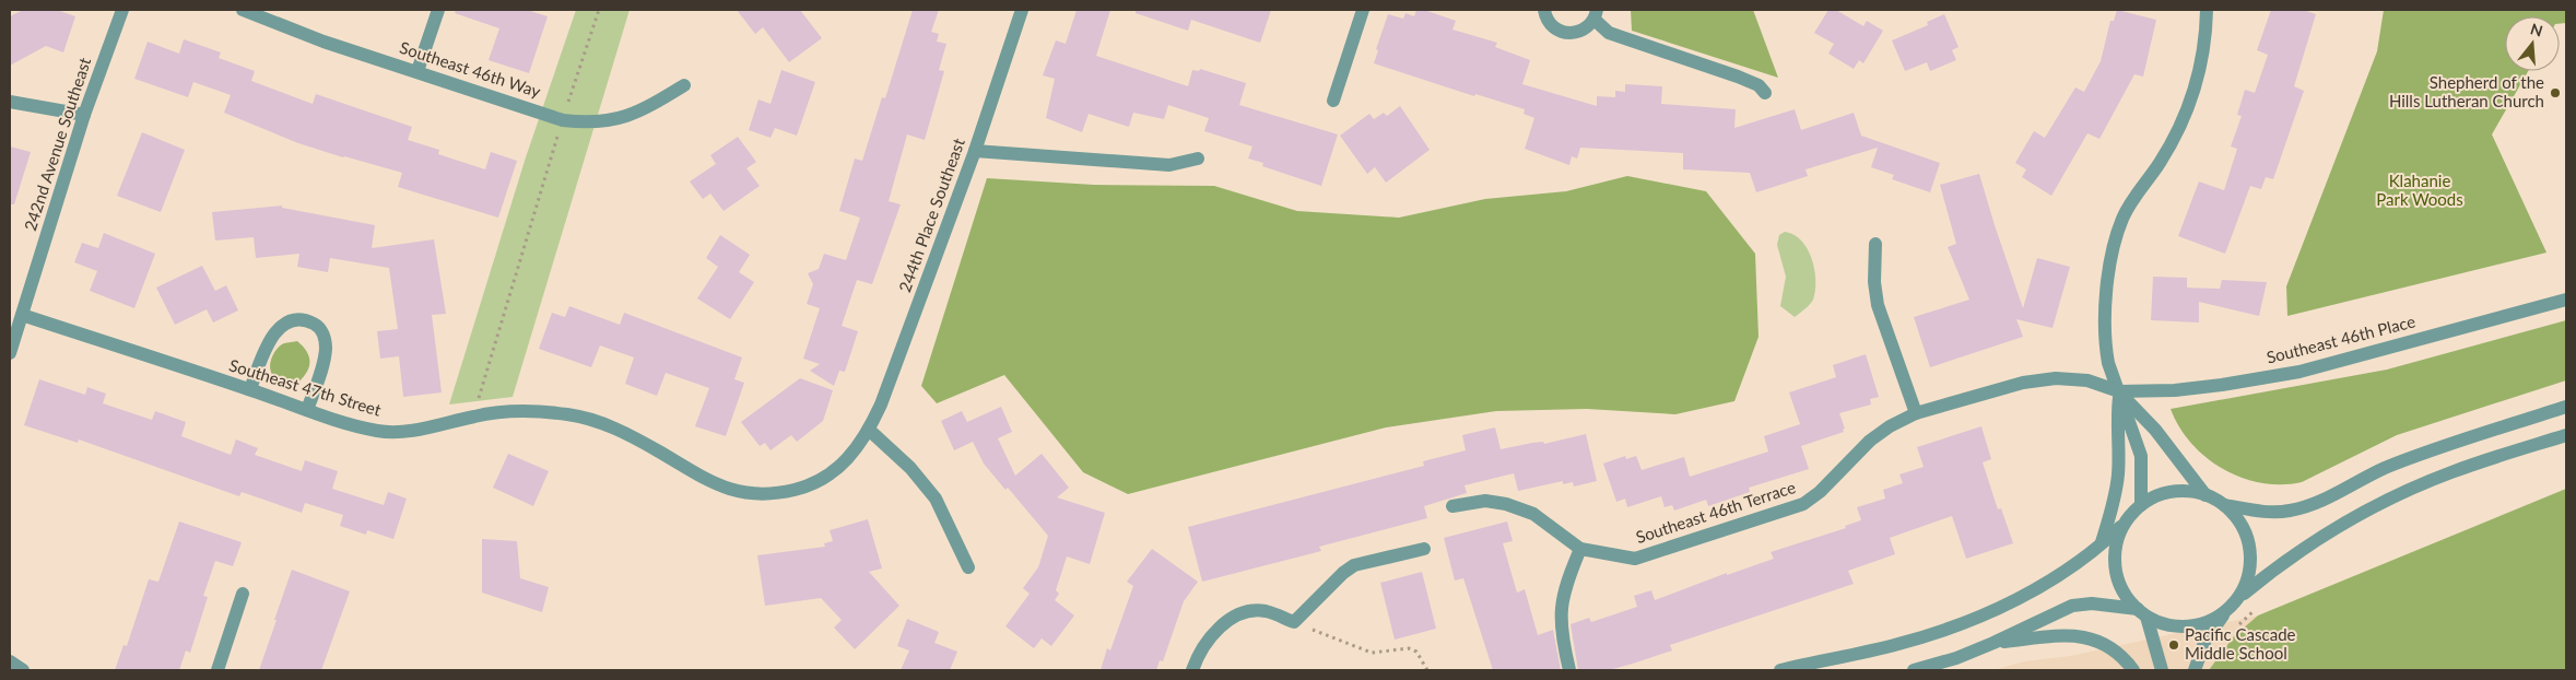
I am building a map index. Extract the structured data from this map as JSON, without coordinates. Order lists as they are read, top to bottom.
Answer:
{
  "streets": {
    "street": [
      "Southeast 46th Way",
      "242nd Avenue Southeast",
      "244th Place Southeast",
      "Southeast 46th Place",
      "Southeast 47th Street",
      "Southeast 46th Terrace"
    ]
  },
  "crossings": [
    ["242nd Avenue Southeast", "Southeast 47th Street"],
    ["244th Place Southeast", "Southeast 47th Street"],
    ["Southeast 46th Place", "Southeast 46th Terrace"]
  ],
  "parks": ["Klahanie Park Woods"],
  "places": ["Shepherd of the Hills Lutheran Church", "Pacific Cascade Middle School"],
  "north": "top"
}
